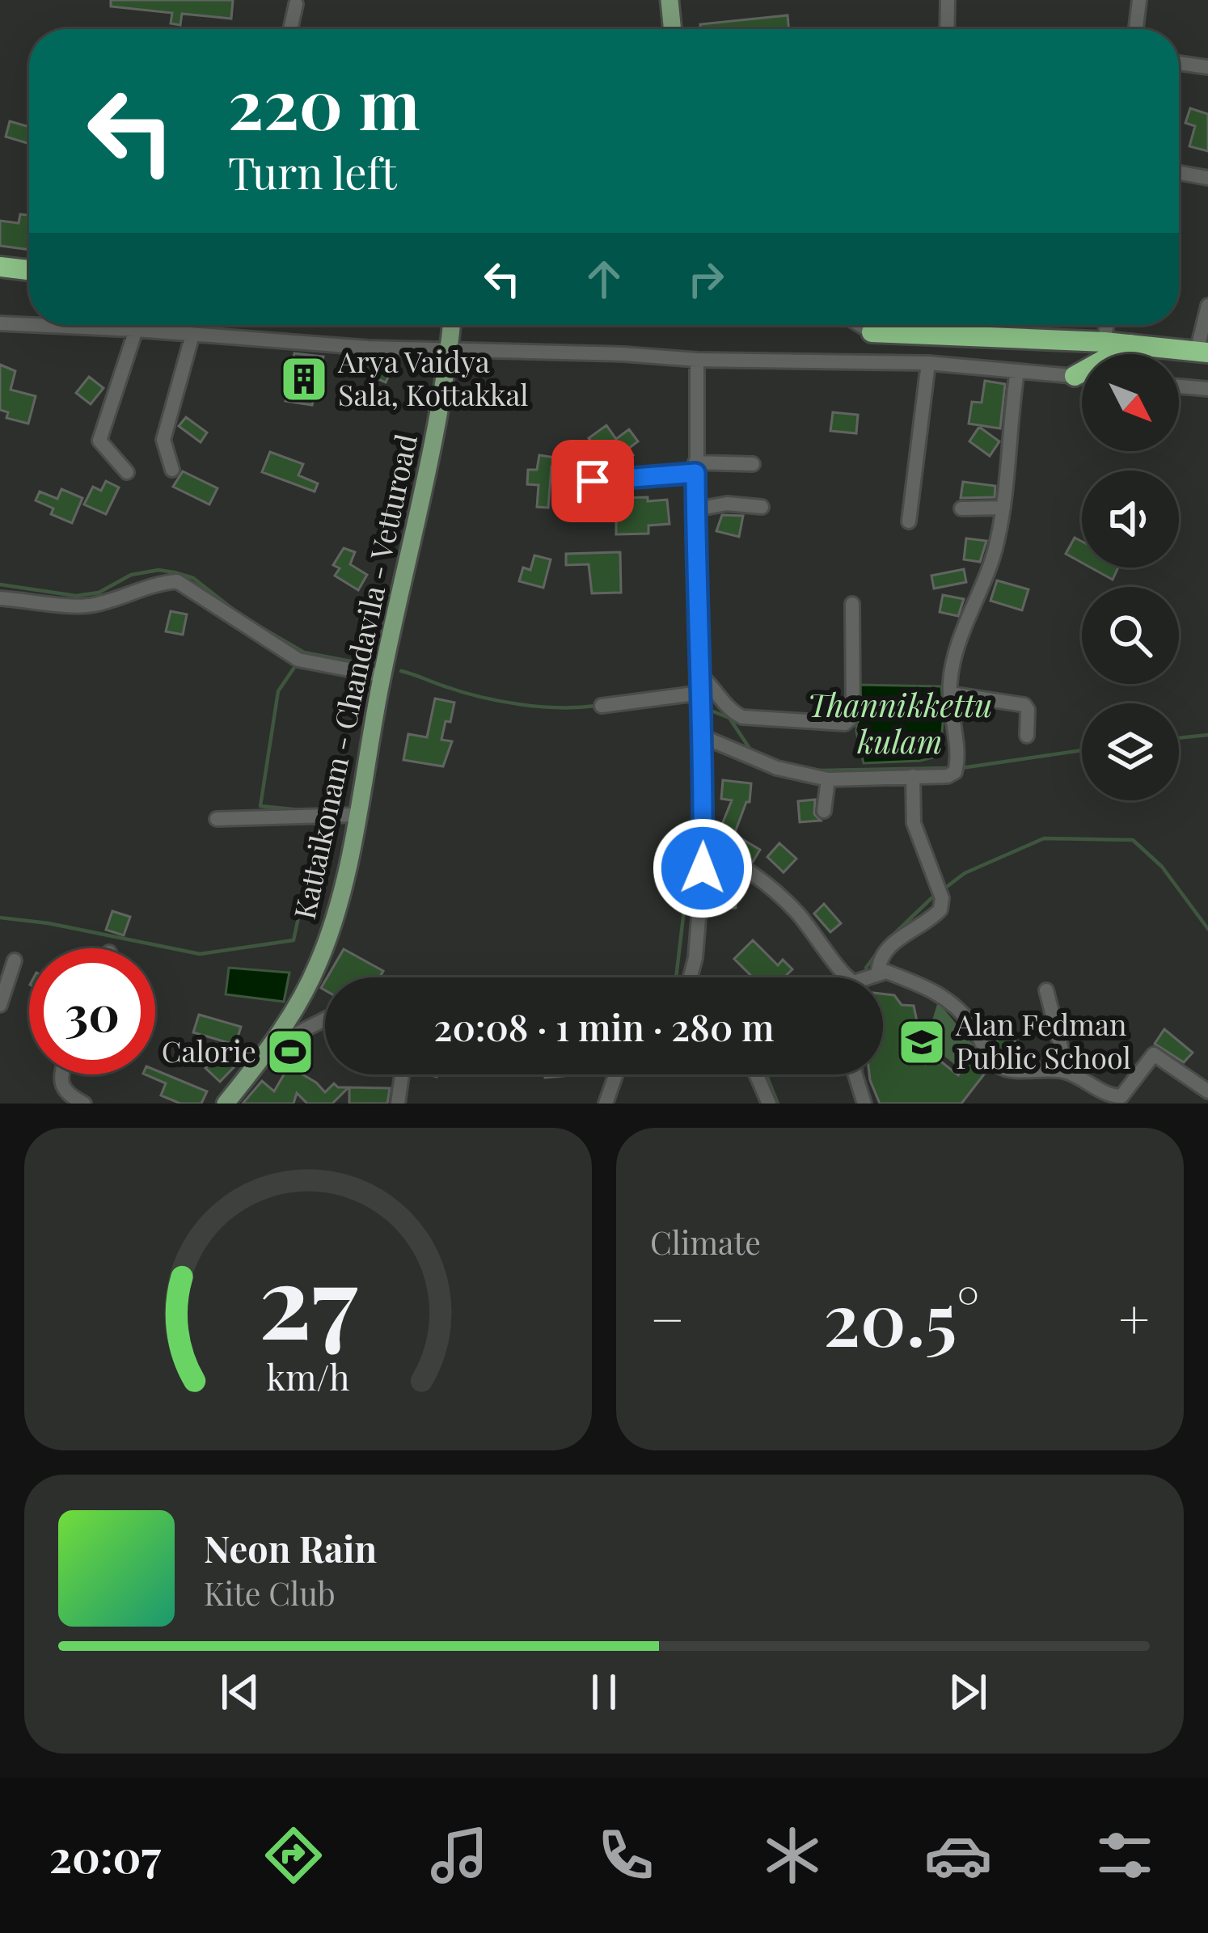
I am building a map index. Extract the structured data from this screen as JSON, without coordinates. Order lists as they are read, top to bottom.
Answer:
{
  "streets": {
    "main road": ["Kattaikonam - Chandavila - Vetturoad"]
  },
  "water": ["Thannikkettu kulam"],
  "places": {
    "building": ["Arya Vaidya Sala, Kottakkal"],
    "school or university": ["Alan Fedman Public School"],
    "sports": ["Calorie"]
  },
  "north": "bottom right",
  "page": {
    "turn": ["220 m", "Turn left"],
    "limit": "30",
    "trip": "20:08 · 1 min · 280 m",
    "tile": "Climate",
    "heat": ["−", "20.5°", "+"],
    "song": ["Neon Rain", "Kite Club"],
    "tabs": "20:07",
    "gauge": ["27", "km/h"]
  }
}
